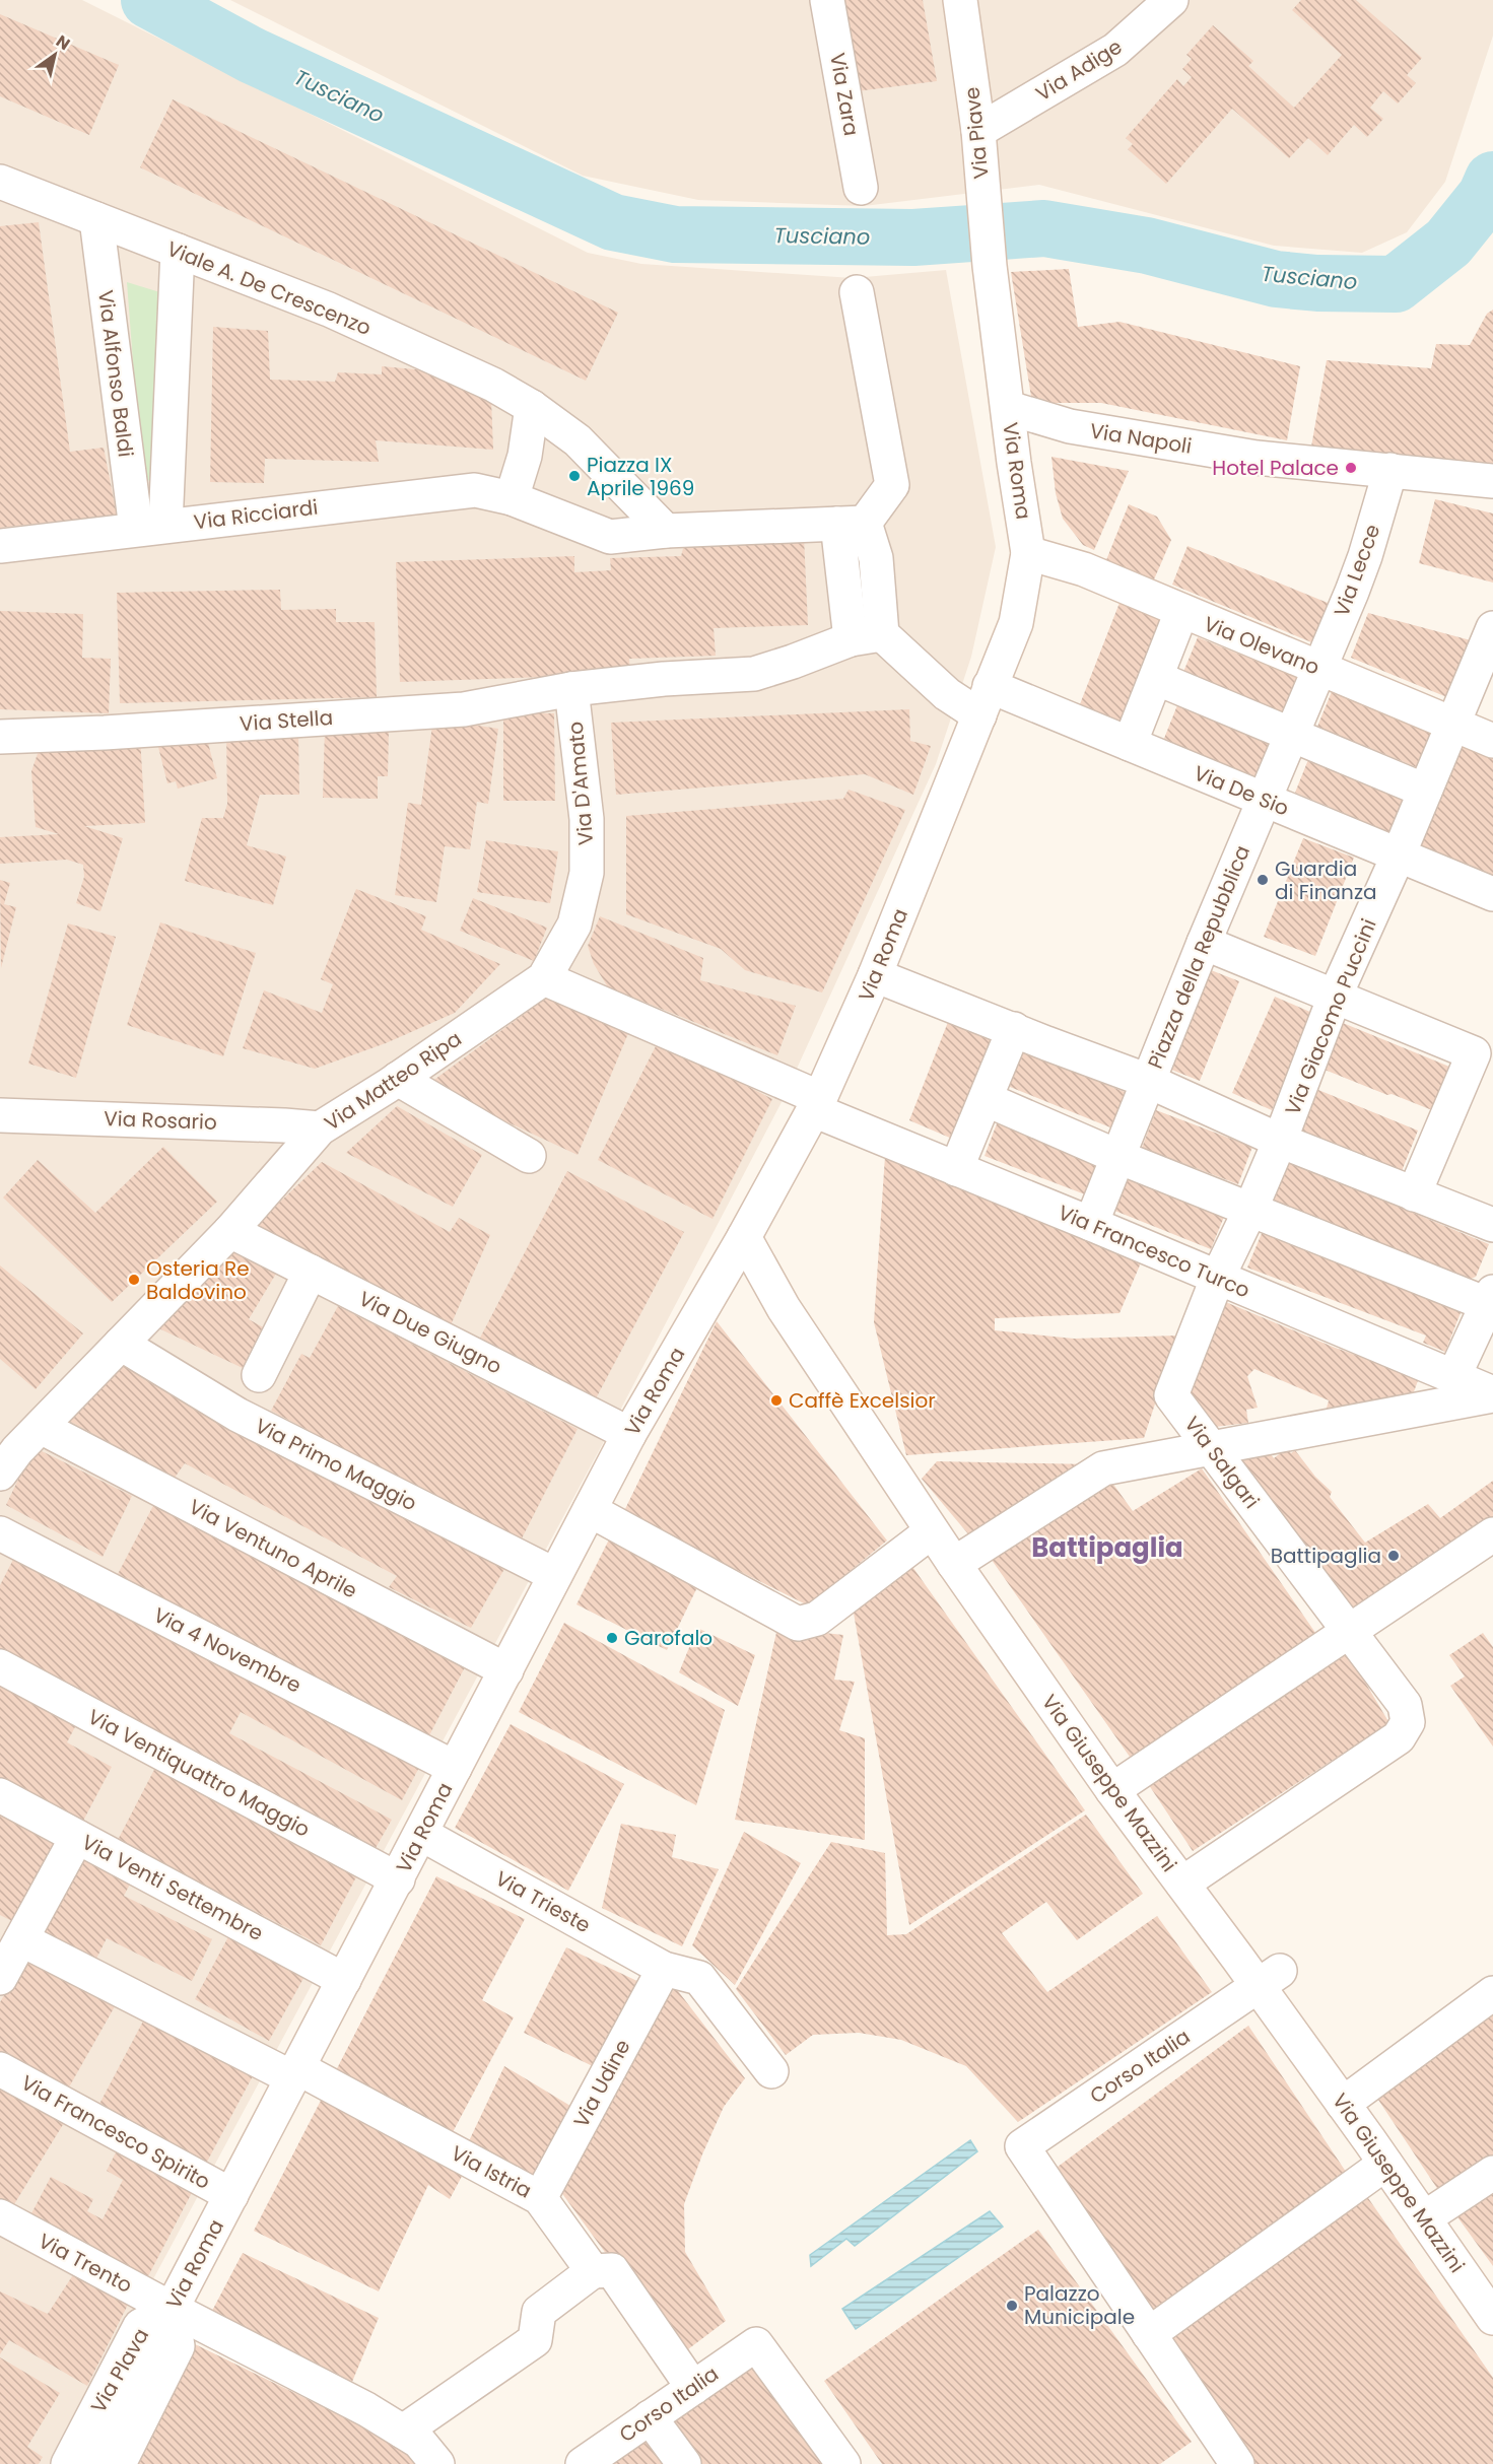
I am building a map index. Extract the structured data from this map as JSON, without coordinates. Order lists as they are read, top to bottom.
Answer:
{
  "streets": {
    "street": [
      "Via Adige",
      "Via Zara",
      "Via Piave",
      "Viale A. De Crescenzo",
      "Via Alfonso Baldi",
      "Via Napoli",
      "Via Roma",
      "Via Ricciardi",
      "Via Lecce",
      "Via Olevano",
      "Via Stella",
      "Via D'Amato",
      "Via De Sio",
      "Piazza della Repubblica",
      "Via Giacomo Puccini",
      "Via Matteo Ripa",
      "Via Rosario",
      "Via Francesco Turco",
      "Via Due Giugno",
      "Via Salgari",
      "Via Primo Maggio",
      "Via Ventuno Aprile",
      "Via 4 Novembre",
      "Via Ventiquattro Maggio",
      "Via Giuseppe Mazzini",
      "Via Venti Settembre",
      "Via Trieste",
      "Corso Italia",
      "Via Udine",
      "Via Francesco Spirito",
      "Via Istria",
      "Via Trento",
      "Via Plava"
    ]
  },
  "crossings": [
    ["Via Adige", "Via Piave"],
    ["Via Piave", "Via Roma"],
    ["Viale A. De Crescenzo", "Via Alfonso Baldi"],
    ["Viale A. De Crescenzo", "Via Ricciardi"],
    ["Via Alfonso Baldi", "Via Ricciardi"],
    ["Via Napoli", "Via Roma"],
    ["Via Napoli", "Via Lecce"],
    ["Via Roma", "Via Olevano"],
    ["Via Roma", "Via De Sio"],
    ["Via Roma", "Piazza della Repubblica"],
    ["Via Roma", "Via Francesco Turco"],
    ["Via Roma", "Via Due Giugno"],
    ["Via Roma", "Via Primo Maggio"],
    ["Via Roma", "Via Ventuno Aprile"],
    ["Via Roma", "Via 4 Novembre"],
    ["Via Roma", "Via Ventiquattro Maggio"],
    ["Via Roma", "Via Giuseppe Mazzini"],
    ["Via Roma", "Via Venti Settembre"],
    ["Via Roma", "Via Trieste"],
    ["Via Roma", "Via Francesco Spirito"],
    ["Via Roma", "Via Istria"],
    ["Via Roma", "Via Trento"],
    ["Via Roma", "Via Plava"],
    ["Via Lecce", "Via Olevano"],
    ["Via Olevano", "Via Giacomo Puccini"],
    ["Via Stella", "Via D'Amato"],
    ["Via Stella", "Via De Sio"],
    ["Via D'Amato", "Via Matteo Ripa"],
    ["Via De Sio", "Piazza della Repubblica"],
    ["Via De Sio", "Via Giacomo Puccini"],
    ["Via Giacomo Puccini", "Via Francesco Turco"],
    ["Via Giacomo Puccini", "Via Salgari"],
    ["Via Matteo Ripa", "Via Rosario"],
    ["Via Matteo Ripa", "Via Due Giugno"],
    ["Via Matteo Ripa", "Via Primo Maggio"],
    ["Via Matteo Ripa", "Via Ventuno Aprile"],
    ["Via Francesco Turco", "Via Salgari"],
    ["Via Salgari", "Via Giuseppe Mazzini"],
    ["Via Giuseppe Mazzini", "Corso Italia"],
    ["Via Trieste", "Via Udine"],
    ["Via Udine", "Via Istria"],
    ["Via Trento", "Via Plava"]
  ],
  "districts": ["Battipaglia"],
  "water": ["Tusciano"],
  "places": [
    "Hotel Palace",
    "Piazza IX Aprile 1969",
    "Guardia di Finanza",
    "Osteria Re Baldovino",
    "Caffè Excelsior",
    "Battipaglia",
    "Garofalo",
    "Palazzo Municipale"
  ],
  "north": "top right"
}
